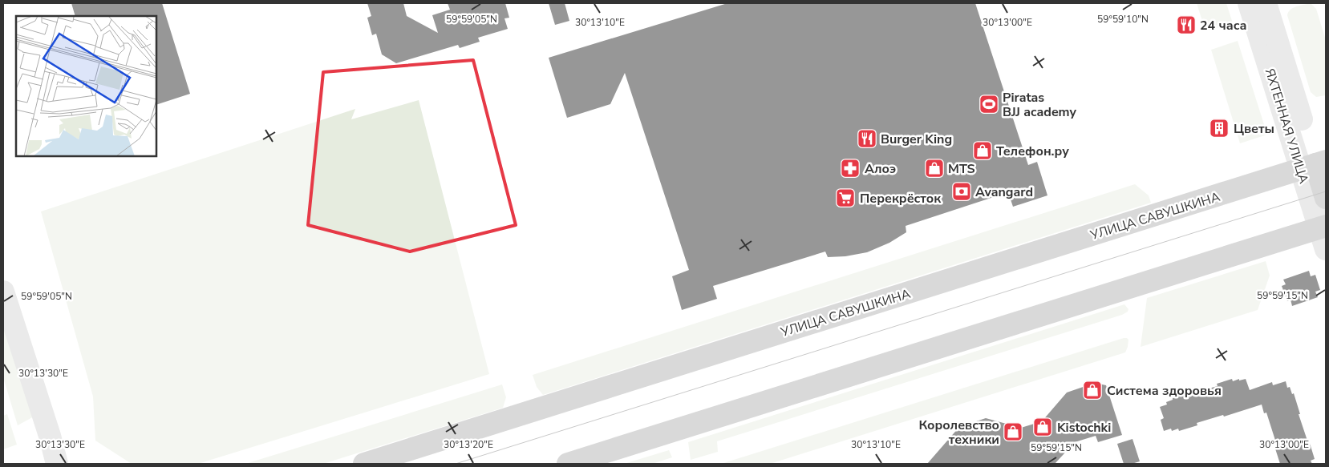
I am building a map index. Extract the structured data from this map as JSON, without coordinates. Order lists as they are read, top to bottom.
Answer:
{
  "streets": {
    "main road": ["ЯХТЕННАЯ УЛИЦА", "УЛИЦА САВУШКИНА"]
  },
  "crossings": [
    ["ЯХТЕННАЯ УЛИЦА", "УЛИЦА САВУШКИНА"]
  ],
  "places": {
    "restaurant": ["24 часа", "Burger King"],
    "sports": ["Piratas BJJ academy"],
    "building": ["Цветы"],
    "shop": [
      "Телефон.ру",
      "MTS",
      "Cистема здоровья",
      "Kistochki",
      "Королевство техники"
    ],
    "pharmacy": ["Алоэ"],
    "bank": ["Avangard"],
    "supermarket": ["Перекрёсток"]
  },
  "coordinates": [
    "59°59'05\"N",
    "59°59'10\"N",
    "30°13'10\"E",
    "30°13'00\"E",
    "59°59'15\"N",
    "30°13'30\"E",
    "30°13'20\"E"
  ]
}
